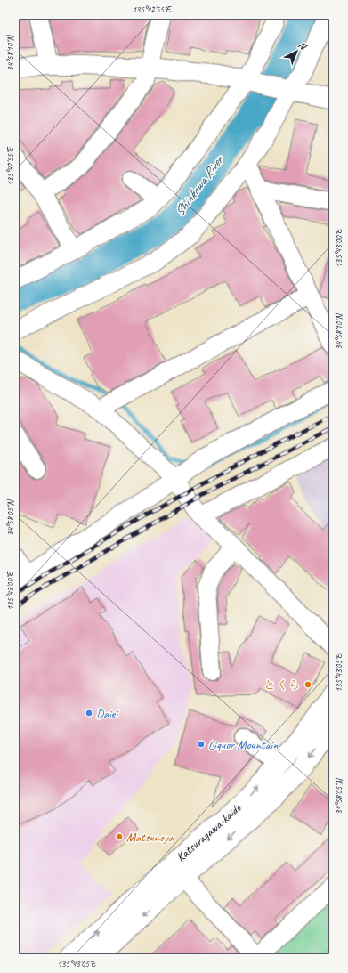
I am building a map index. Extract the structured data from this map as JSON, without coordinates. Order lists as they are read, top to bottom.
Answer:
{
  "streets": {
    "street": ["Katsuragawa-kaido"]
  },
  "water": ["Shinkawa River"],
  "places": [
    "とくら",
    "Daiei",
    "Liquor Mountain",
    "Matsunoya"
  ],
  "north": "top right",
  "coordinates": [
    "135°42'55\"E",
    "34°58'10\"N",
    "135°43'00\"E",
    "34°58'05\"N",
    "135°43'05\"E"
  ]
}
